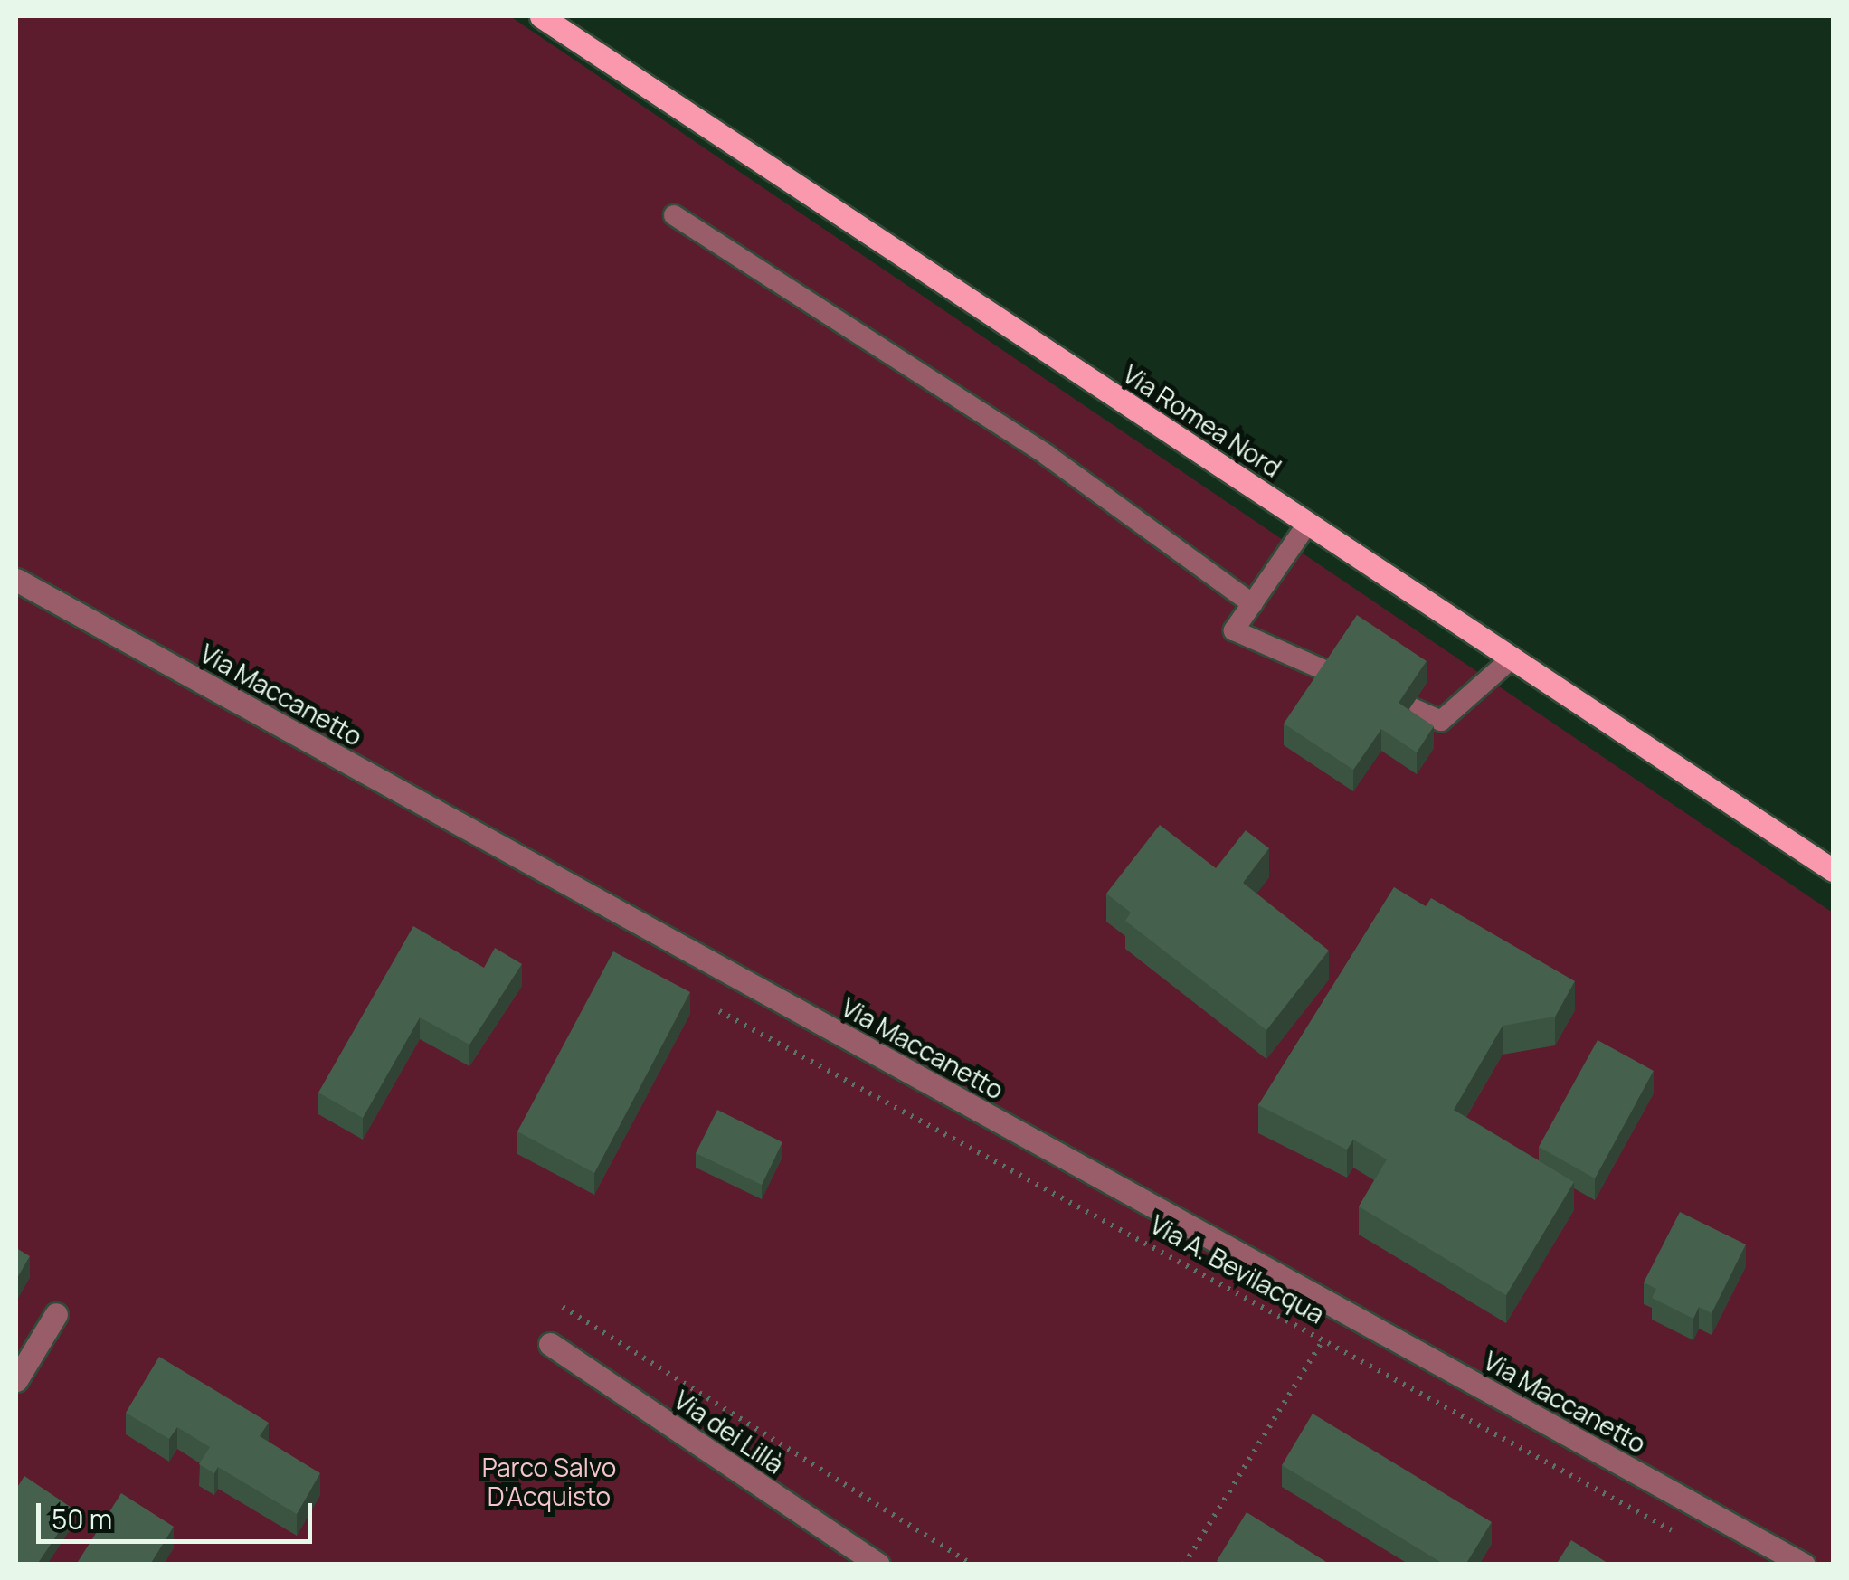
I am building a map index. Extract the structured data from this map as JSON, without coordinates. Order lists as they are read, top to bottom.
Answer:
{
  "streets": {
    "main road": ["Via Romea Nord"],
    "street": ["Via Maccanetto", "Via dei Lillà"],
    "path": ["Via A. Bevilacqua"]
  },
  "parks": ["Parco Salvo D'Acquisto"],
  "scale_bar": "50 m"
}
